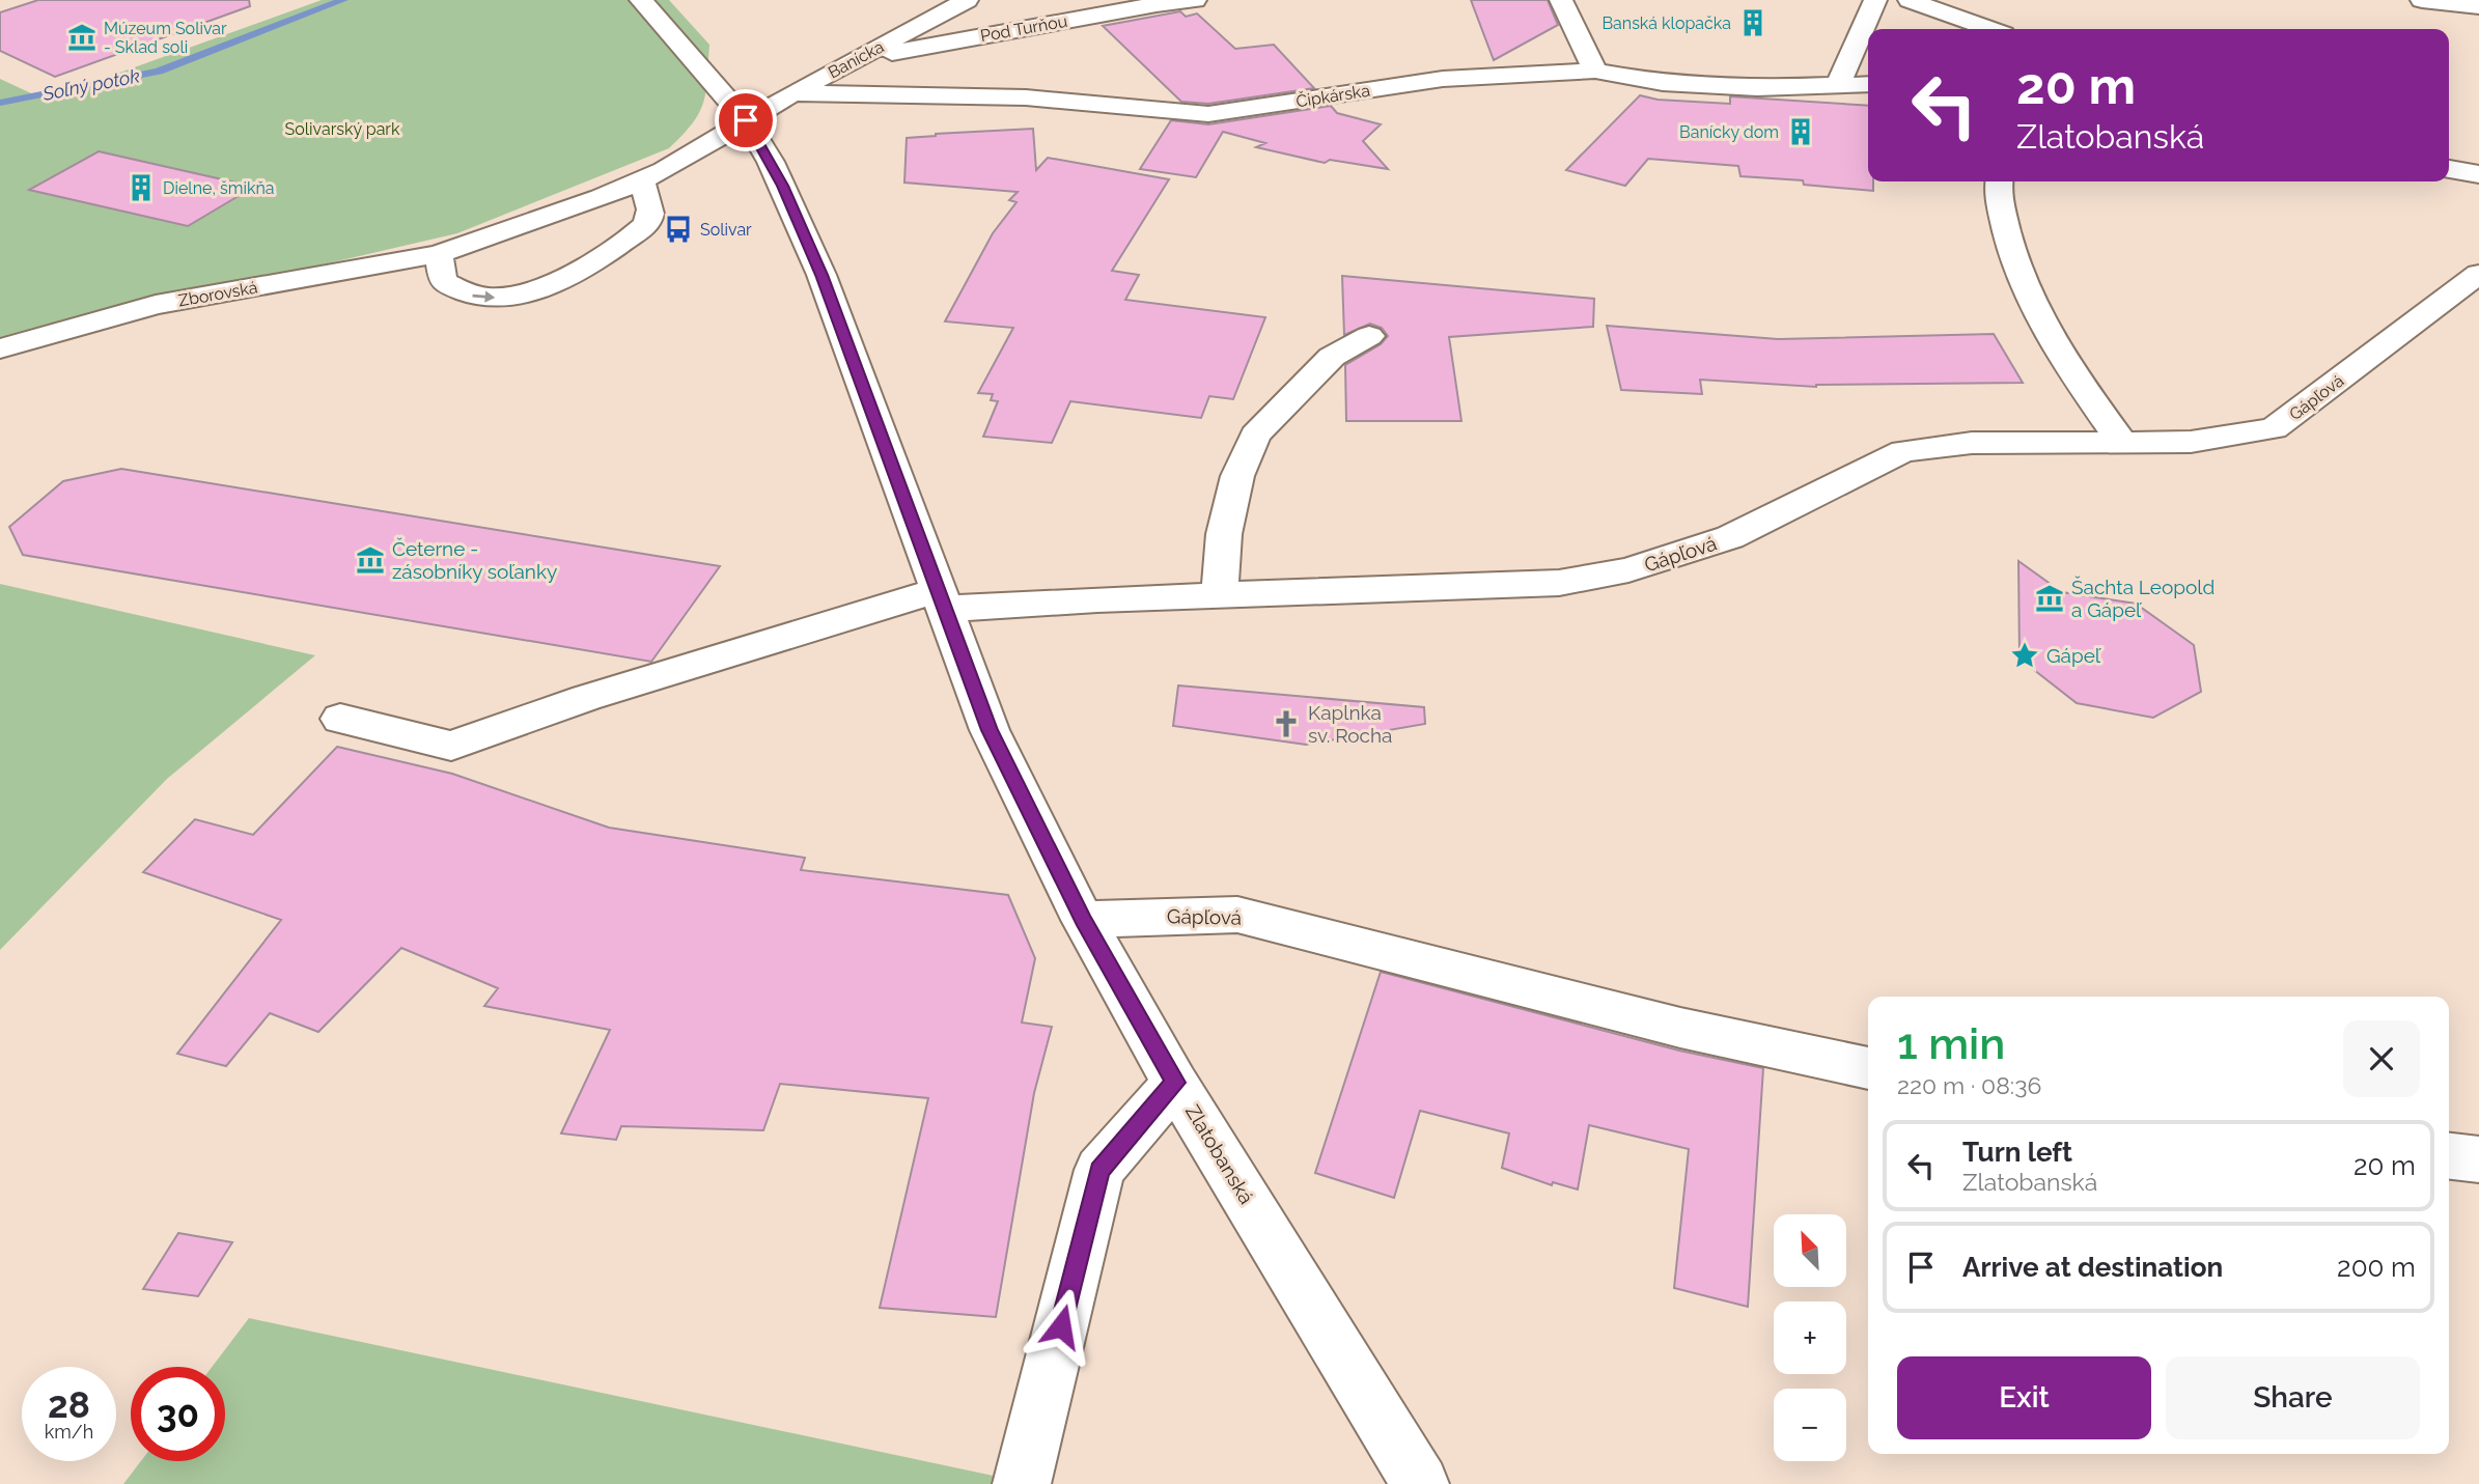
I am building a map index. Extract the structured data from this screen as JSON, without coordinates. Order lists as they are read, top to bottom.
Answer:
{
  "streets": {
    "street": [
      "Pod Turňou",
      "Banícka",
      "Čipkárska",
      "Zborovská",
      "Gápľová",
      "Zlatobanská"
    ]
  },
  "crossings": [
    ["Pod Turňou", "Banícka"],
    ["Banícka", "Čipkárska"],
    ["Banícka", "Zborovská"],
    ["Banícka", "Zlatobanská"],
    ["Zborovská", "Zlatobanská"],
    ["Gápľová", "Zlatobanská"]
  ],
  "water": ["Soľný potok"],
  "parks": ["Solivarský park"],
  "places": {
    "building": ["Banská klopačka", "Banícky dom", "Dielne, šmikňa"],
    "museum": ["Múzeum Solivar - Sklad soli", "Četerne - zásobníky soľanky", "Šachta Leopold a Gápeľ"],
    "bus stop": ["Solivar"],
    "place": ["Gápeľ"],
    "church": ["Kaplnka sv. Rocha"]
  },
  "north": "top left",
  "page": {
    "turn": ["20 m", "Zlatobanská"],
    "heading": ["1 min", "220 m · 08:36"],
    "list": [
      {
        "name": "Turn left",
        "note": "Zlatobanská",
        "value": "20 m"
      },
      {
        "name": "Arrive at destination",
        "value": "200 m"
      }
    ],
    "map_buttons": ["+", "−"],
    "buttons": ["Exit", "Share"],
    "speed": "28 km/h",
    "limit": "30"
  }
}
